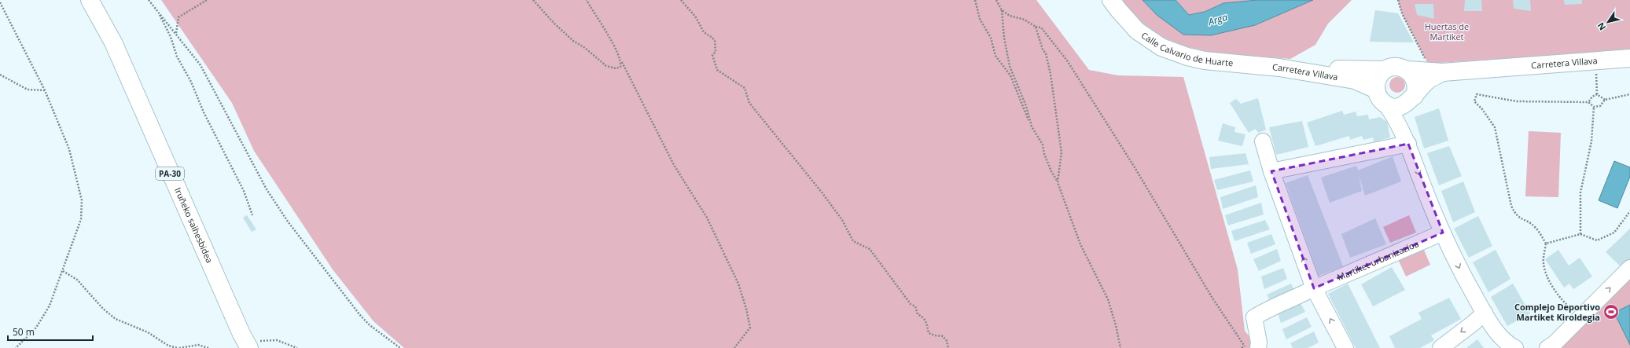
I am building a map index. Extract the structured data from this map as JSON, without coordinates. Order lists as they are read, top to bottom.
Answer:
{
  "streets": {
    "main road": [
      "Calle Calvario de Huarte",
      "Carretera Villava",
      "PA-30",
      "Iruñeko saihesbidea"
    ],
    "street": ["Martiket urbanizazioa"]
  },
  "crossings": [
    ["Calle Calvario de Huarte", "Carretera Villava"]
  ],
  "water": ["Arga"],
  "parks": ["Huertas de Martiket"],
  "places": {
    "sports": ["Complejo Deportivo Martiket Kiroldegia"]
  },
  "scale_bar": "50 m",
  "north": "bottom left"
}
